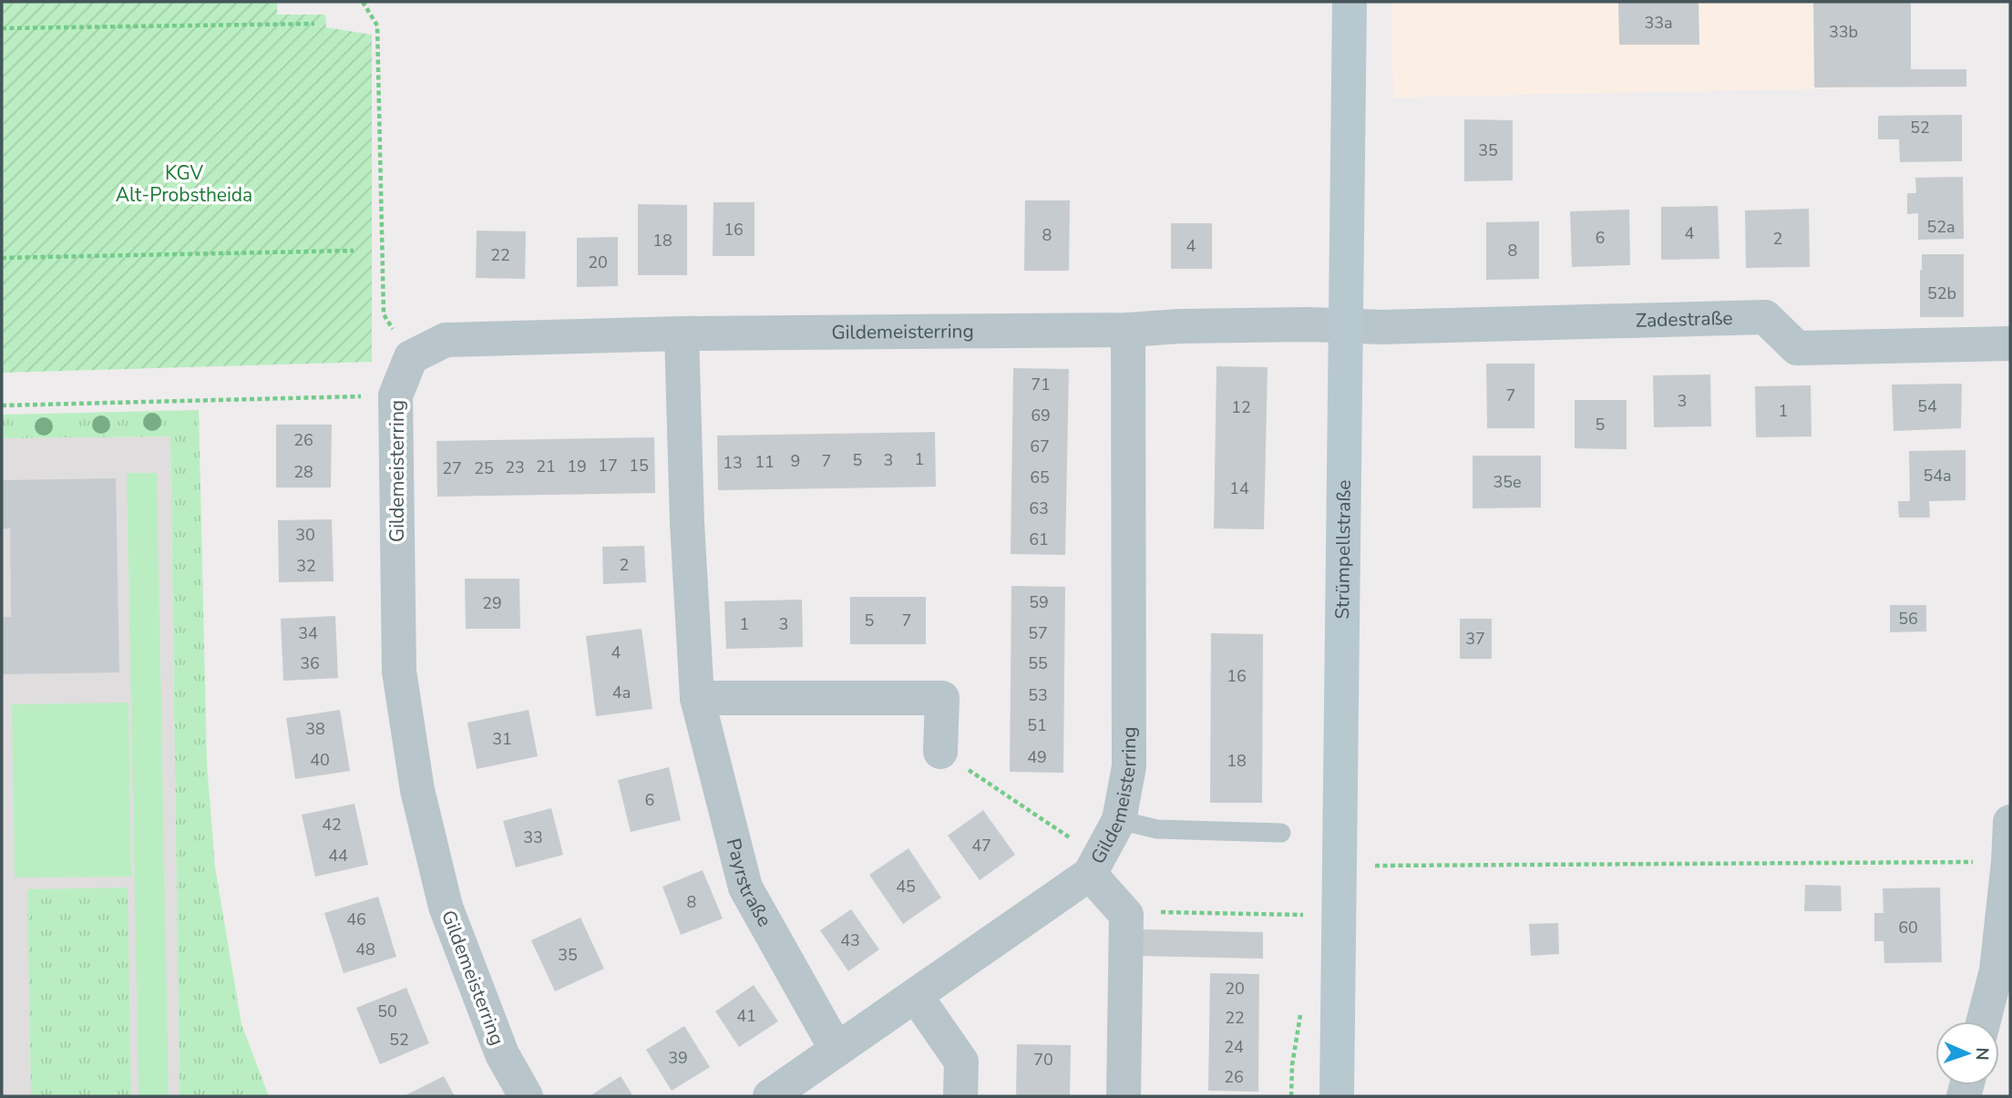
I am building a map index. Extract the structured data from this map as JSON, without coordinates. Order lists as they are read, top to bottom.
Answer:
{
  "streets": {
    "street": [
      "Zadestraße",
      "Gildemeisterring",
      "Strümpellstraße",
      "Payrstraße"
    ]
  },
  "crossings": [
    ["Zadestraße", "Gildemeisterring"],
    ["Zadestraße", "Strümpellstraße"],
    ["Gildemeisterring", "Strümpellstraße"],
    ["Gildemeisterring", "Payrstraße"]
  ],
  "parks": ["KGV Alt-Probstheida"],
  "house_numbers": [
    "33a",
    "33b",
    "52",
    "35",
    "52a",
    "16",
    "4",
    "8",
    "6",
    "2",
    "18",
    "4",
    "8",
    "22",
    "20",
    "52b",
    "71",
    "7",
    "3",
    "54",
    "12",
    "1",
    "69",
    "5",
    "26",
    "67",
    "1",
    "5",
    "3",
    "9",
    "7",
    "11",
    "13",
    "17",
    "15",
    "21",
    "19",
    "23",
    "27",
    "25",
    "28",
    "54a",
    "65",
    "35e",
    "14",
    "63",
    "30",
    "61",
    "2",
    "32",
    "59",
    "29",
    "56",
    "5",
    "7",
    "1",
    "3",
    "34",
    "57",
    "37",
    "4",
    "36",
    "55",
    "16",
    "4a",
    "53",
    "51",
    "38",
    "31",
    "49",
    "40",
    "18",
    "6",
    "42",
    "33",
    "47",
    "44",
    "45",
    "8",
    "46",
    "60",
    "43",
    "48",
    "35",
    "20",
    "50",
    "41",
    "22",
    "52",
    "24",
    "39",
    "70",
    "26"
  ],
  "north": "right"
}
